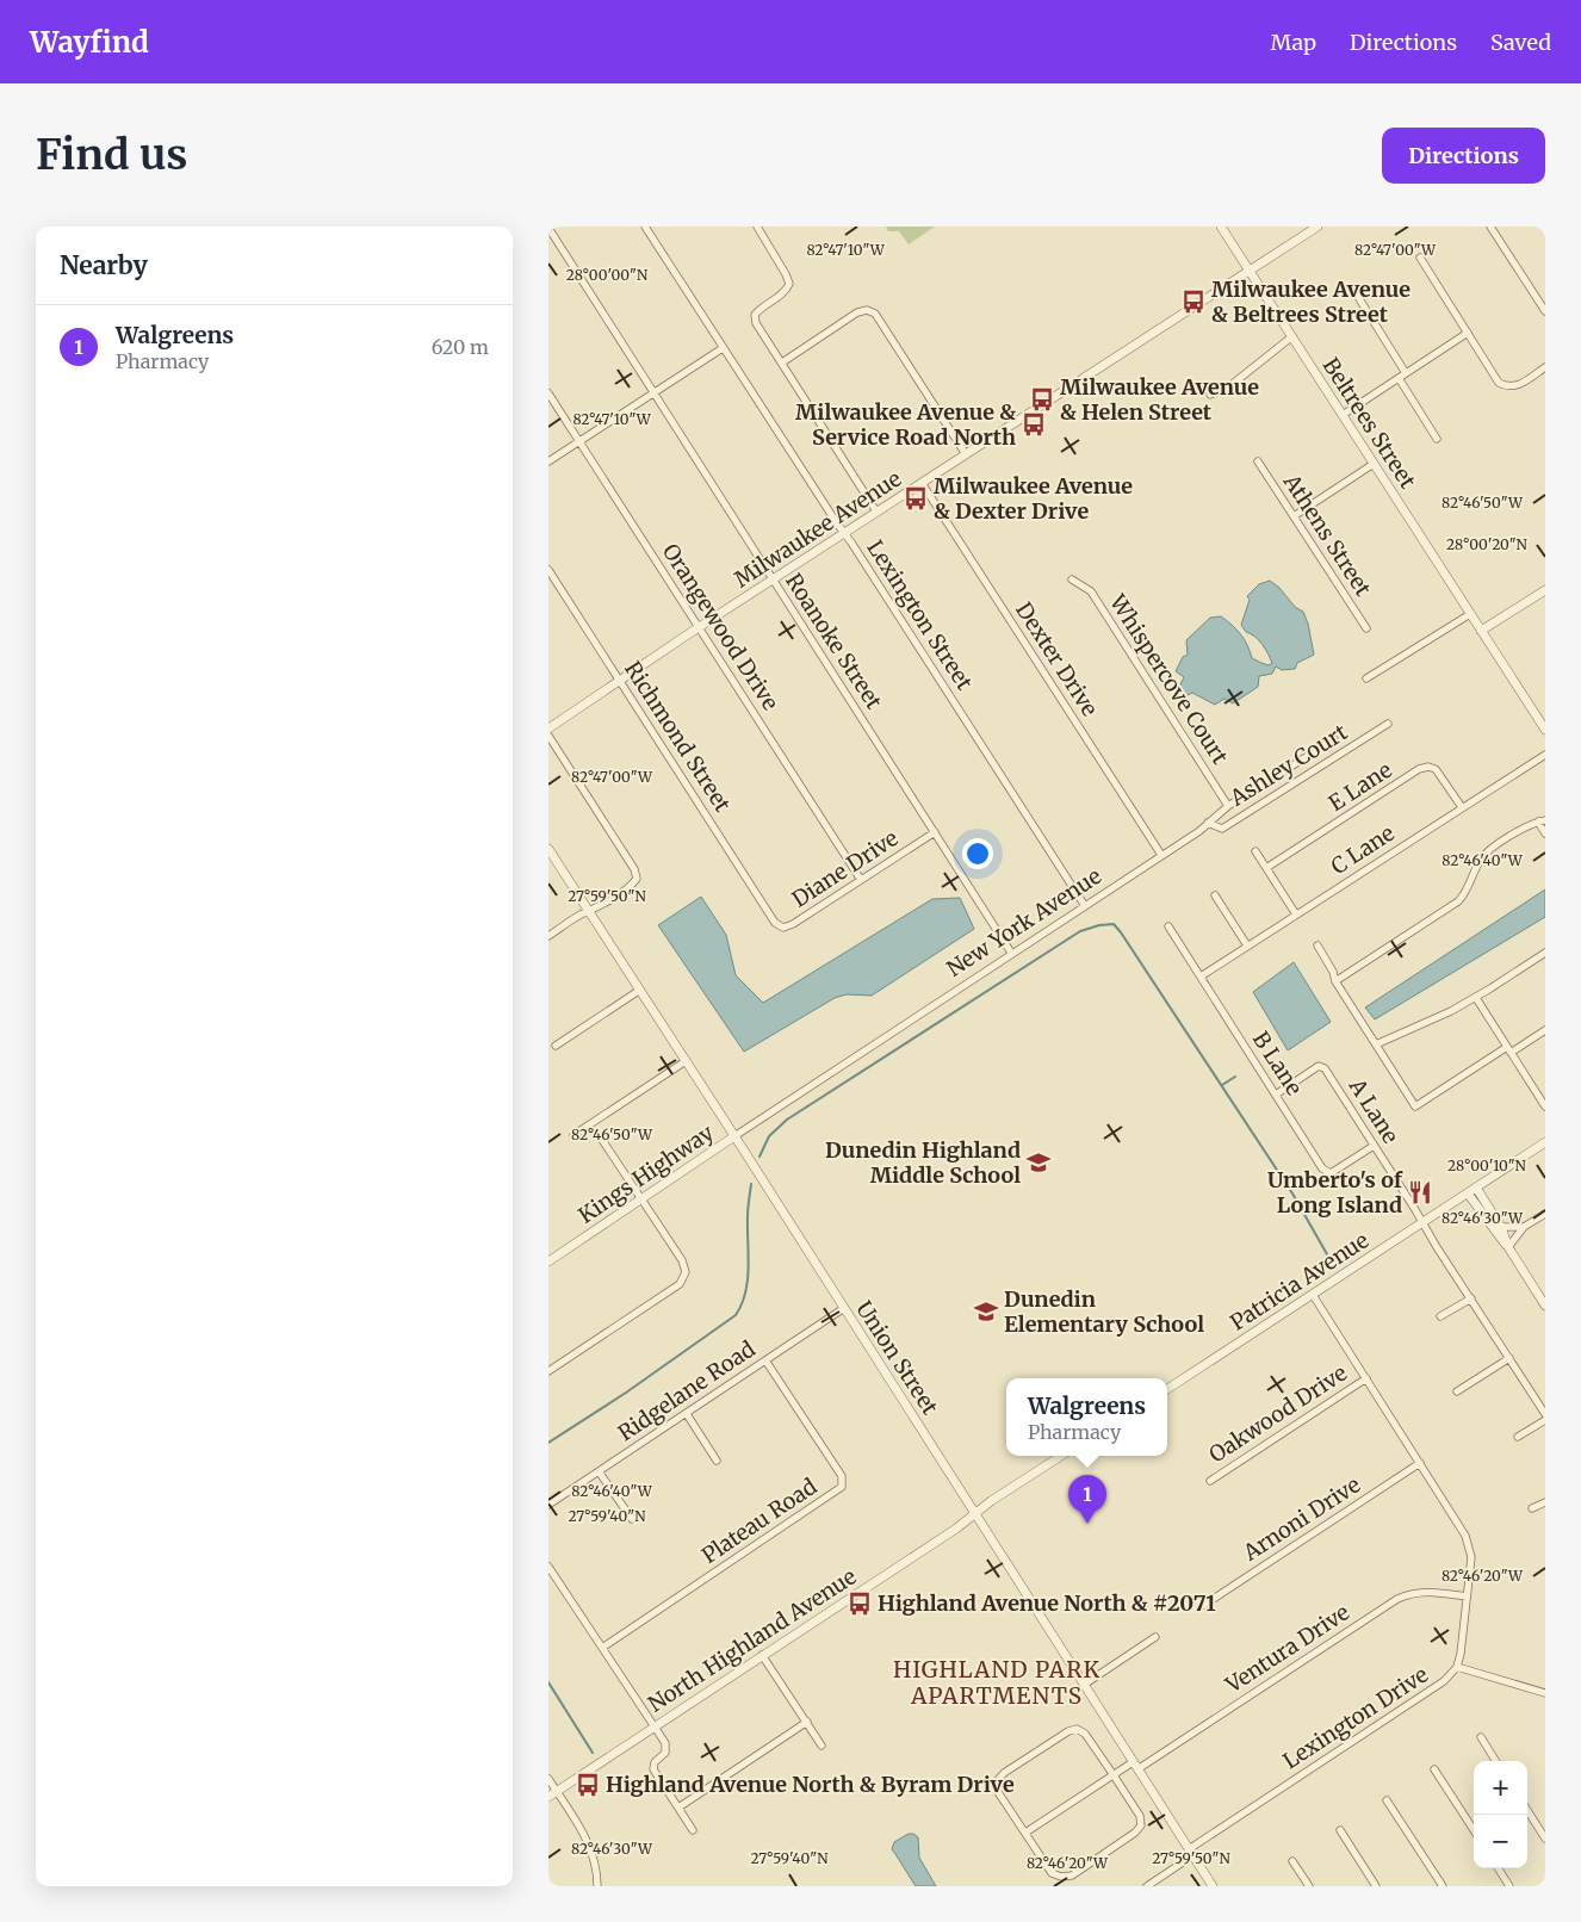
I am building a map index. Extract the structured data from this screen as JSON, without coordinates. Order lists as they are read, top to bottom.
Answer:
{
  "streets": {
    "street": [
      "Beltrees Street",
      "Milwaukee Avenue",
      "Athens Street",
      "Lexington Street",
      "Orangewood Drive",
      "Roanoke Street",
      "Dexter Drive",
      "Whispercove Court",
      "Richmond Street",
      "Ashley Court",
      "E Lane",
      "C Lane",
      "Diane Drive",
      "New York Avenue",
      "B Lane",
      "A Lane",
      "Kings Highway",
      "Patricia Avenue",
      "Union Street",
      "Ridgelane Road",
      "Oakwood Drive",
      "Arnoni Drive",
      "Plateau Road",
      "North Highland Avenue",
      "Ventura Drive",
      "Lexington Drive"
    ]
  },
  "crossings": [
    ["Beltrees Street", "Milwaukee Avenue"],
    ["Milwaukee Avenue", "Lexington Street"],
    ["Milwaukee Avenue", "Orangewood Drive"],
    ["Milwaukee Avenue", "Roanoke Street"],
    ["Milwaukee Avenue", "Dexter Drive"],
    ["Milwaukee Avenue", "Richmond Street"],
    ["Lexington Street", "New York Avenue"],
    ["Orangewood Drive", "Diane Drive"],
    ["Roanoke Street", "Diane Drive"],
    ["Roanoke Street", "New York Avenue"],
    ["Dexter Drive", "New York Avenue"],
    ["Whispercove Court", "New York Avenue"],
    ["Richmond Street", "Diane Drive"],
    ["Ashley Court", "New York Avenue"],
    ["E Lane", "C Lane"],
    ["C Lane", "B Lane"],
    ["New York Avenue", "Kings Highway"],
    ["New York Avenue", "Union Street"],
    ["B Lane", "A Lane"],
    ["A Lane", "Patricia Avenue"],
    ["Kings Highway", "Union Street"],
    ["Patricia Avenue", "Lexington Drive"],
    ["Union Street", "Ridgelane Road"],
    ["Union Street", "North Highland Avenue"],
    ["Union Street", "Ventura Drive"],
    ["Union Street", "Lexington Drive"],
    ["Ridgelane Road", "Plateau Road"],
    ["Oakwood Drive", "Lexington Drive"],
    ["Arnoni Drive", "Lexington Drive"],
    ["Ventura Drive", "Lexington Drive"]
  ],
  "districts": ["HIGHLAND PARK APARTMENTS"],
  "places": {
    "bus stop": [
      "Milwaukee Avenue & Beltrees Street",
      "Milwaukee Avenue & Helen Street",
      "Milwaukee Avenue & Service Road North",
      "Milwaukee Avenue & Dexter Drive",
      "Highland Avenue North & #2071",
      "Highland Avenue North & Byram Drive"
    ],
    "school or university": ["Dunedin Highland Middle School", "Dunedin Elementary School"],
    "restaurant": ["Umberto's of Long Island"]
  },
  "page": {
    "header": "Wayfind",
    "nav": ["Map", "Directions", "Saved"],
    "buttons": "Directions",
    "title": "Find us",
    "heading": "Nearby",
    "list": [
      {
        "mark": "1",
        "name": "Walgreens",
        "note": "Pharmacy",
        "value": "620 m"
      }
    ],
    "popup": ["Walgreens", "Pharmacy"],
    "pins": "1",
    "map_buttons": ["+", "−"]
  },
  "coordinates": [
    "82°47'10\"W",
    "82°47'00\"W",
    "28°00'00\"N",
    "82°46'50\"W",
    "28°00'20\"N",
    "82°46'40\"W",
    "27°59'50\"N",
    "28°00'10\"N",
    "82°46'30\"W",
    "27°59'40\"N",
    "82°46'20\"W"
  ]
}
